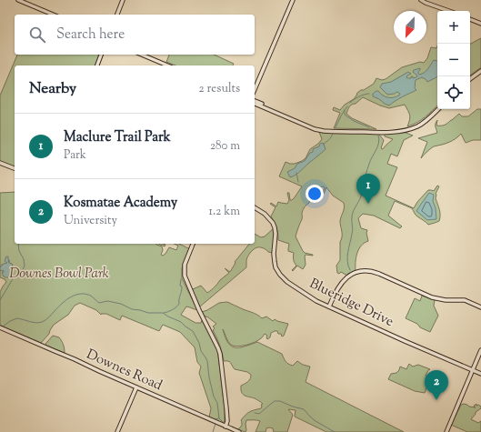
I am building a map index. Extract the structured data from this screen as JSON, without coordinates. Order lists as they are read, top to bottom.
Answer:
{
  "streets": {
    "main road": ["Blueridge Drive", "Downes Road"]
  },
  "parks": ["Downes Bowl Park"],
  "north": "bottom left",
  "page": {
    "map_buttons": ["+", "−"],
    "search": "Search here",
    "heading": ["Nearby", "2 results"],
    "list": [
      {
        "mark": "1",
        "name": "Maclure Trail Park",
        "note": "Park",
        "value": "280 m"
      },
      {
        "mark": "2",
        "name": "Kosmatae Academy",
        "note": "University",
        "value": "1.2 km"
      }
    ],
    "pins": ["1", "2"]
  }
}
